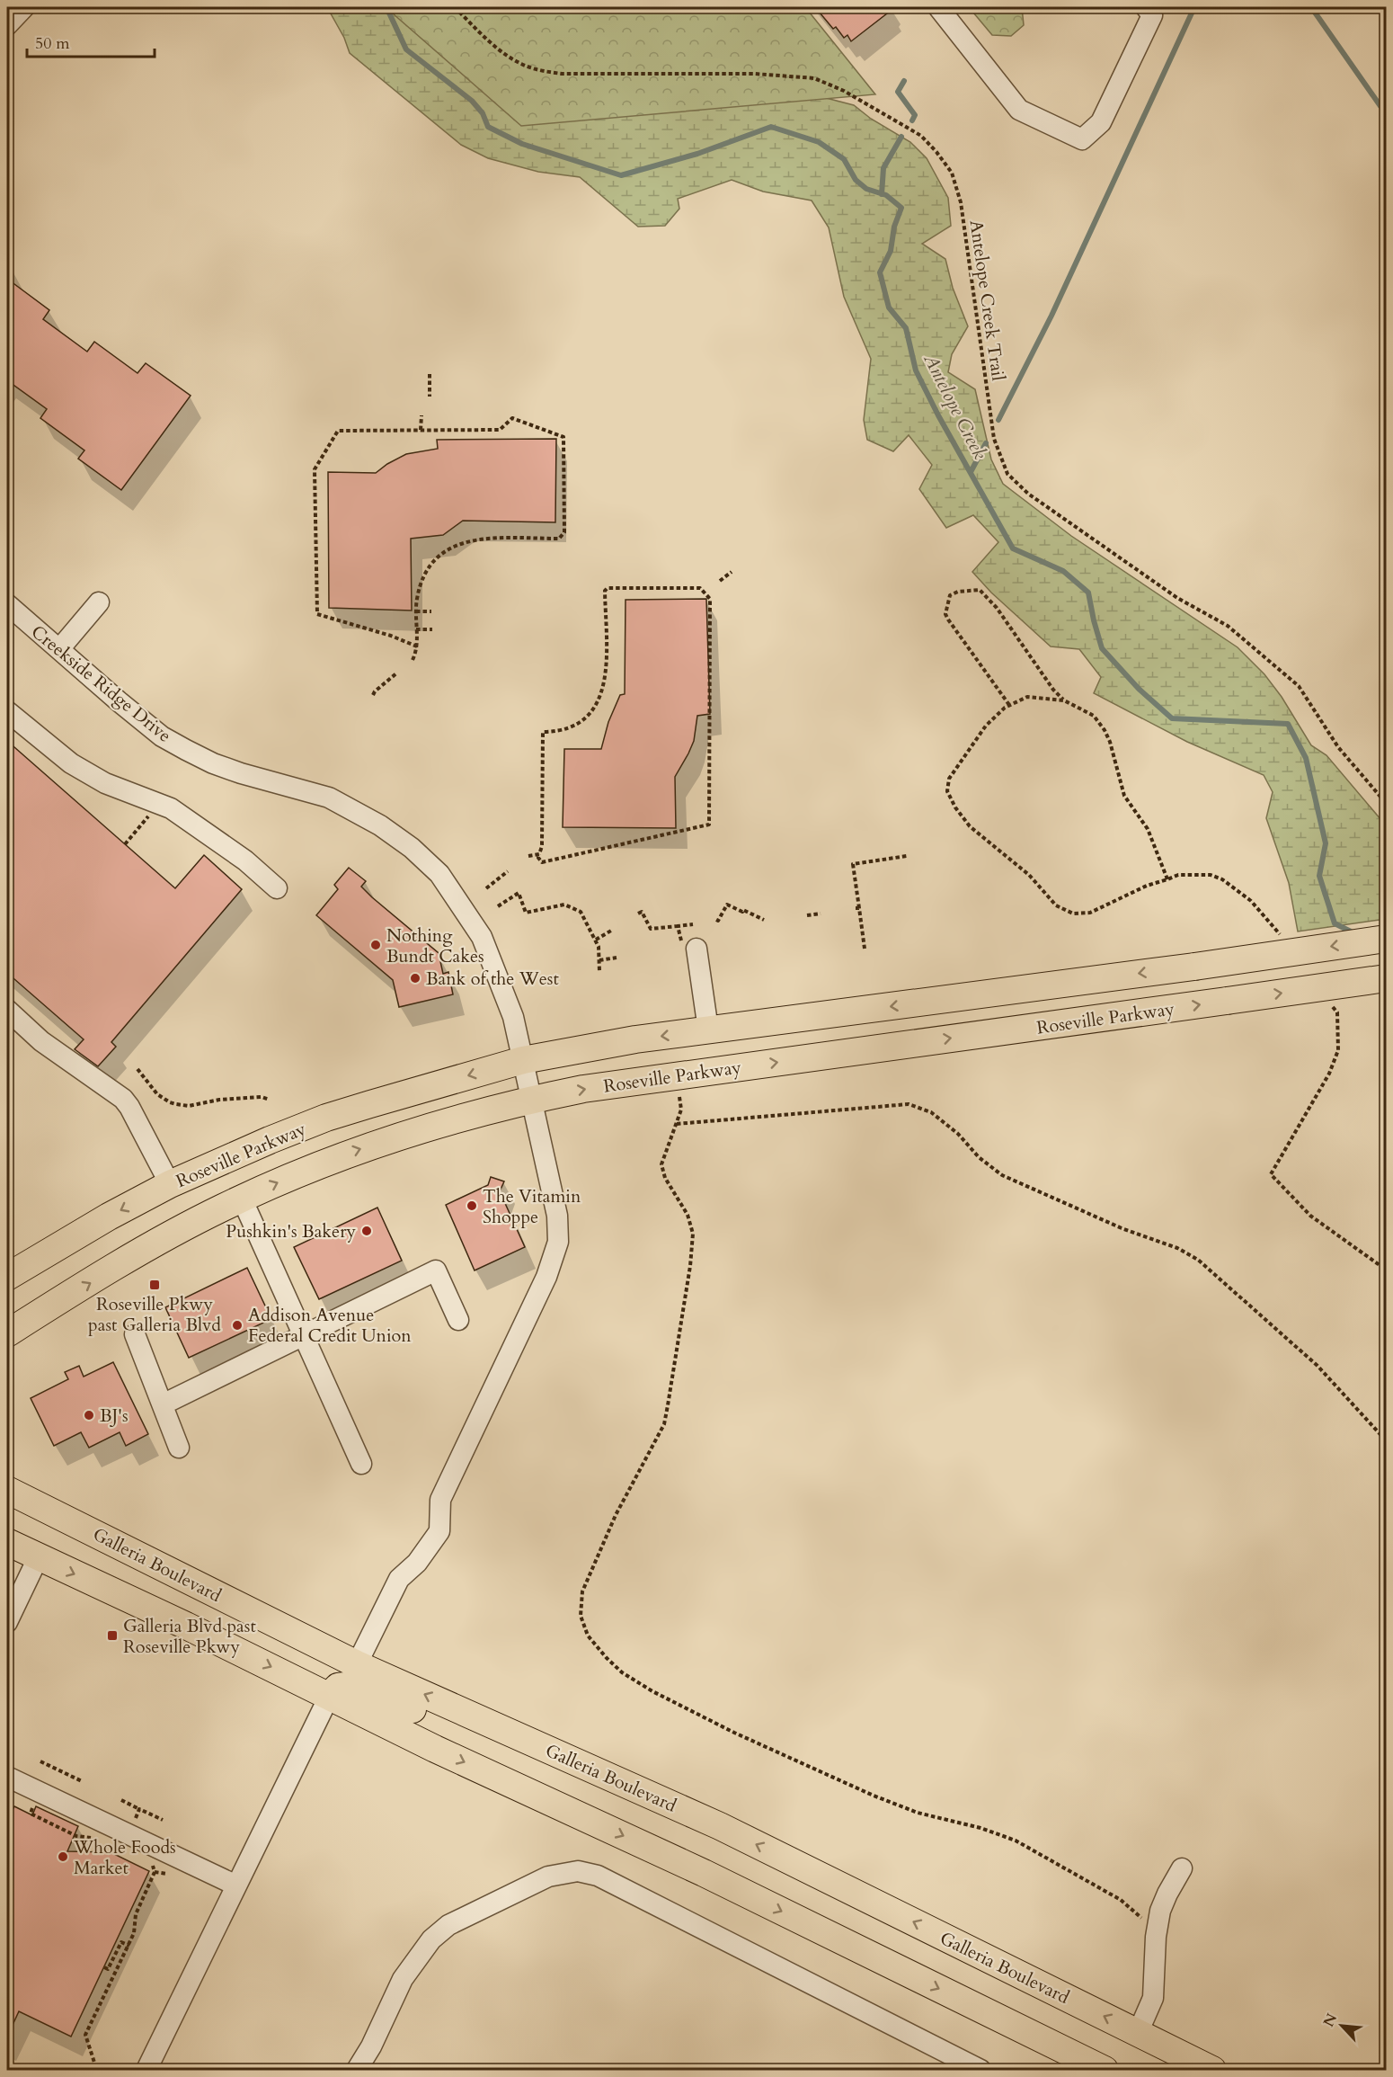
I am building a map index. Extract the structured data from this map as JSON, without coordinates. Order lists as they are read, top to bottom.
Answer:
{
  "streets": {
    "main road": ["Roseville Parkway", "Galleria Boulevard"],
    "street": ["Creekside Ridge Drive"],
    "path": ["Antelope Creek Trail"]
  },
  "crossings": [
    ["Creekside Ridge Drive", "Roseville Parkway"],
    ["Creekside Ridge Drive", "Galleria Boulevard"]
  ],
  "water": ["Antelope Creek"],
  "places": {
    "other": [
      "Nothing Bundt Cakes",
      "Bank of the West",
      "The Vitamin Shoppe",
      "Pushkin's Bakery",
      "Addison Avenue Federal Credit Union",
      "BJ's",
      "Whole Foods Market"
    ],
    "transit": ["Roseville Pkwy past Galleria Blvd", "Galleria Blvd past Roseville Pkwy"]
  },
  "scale_bar": "50 m",
  "north": "top left"
}
